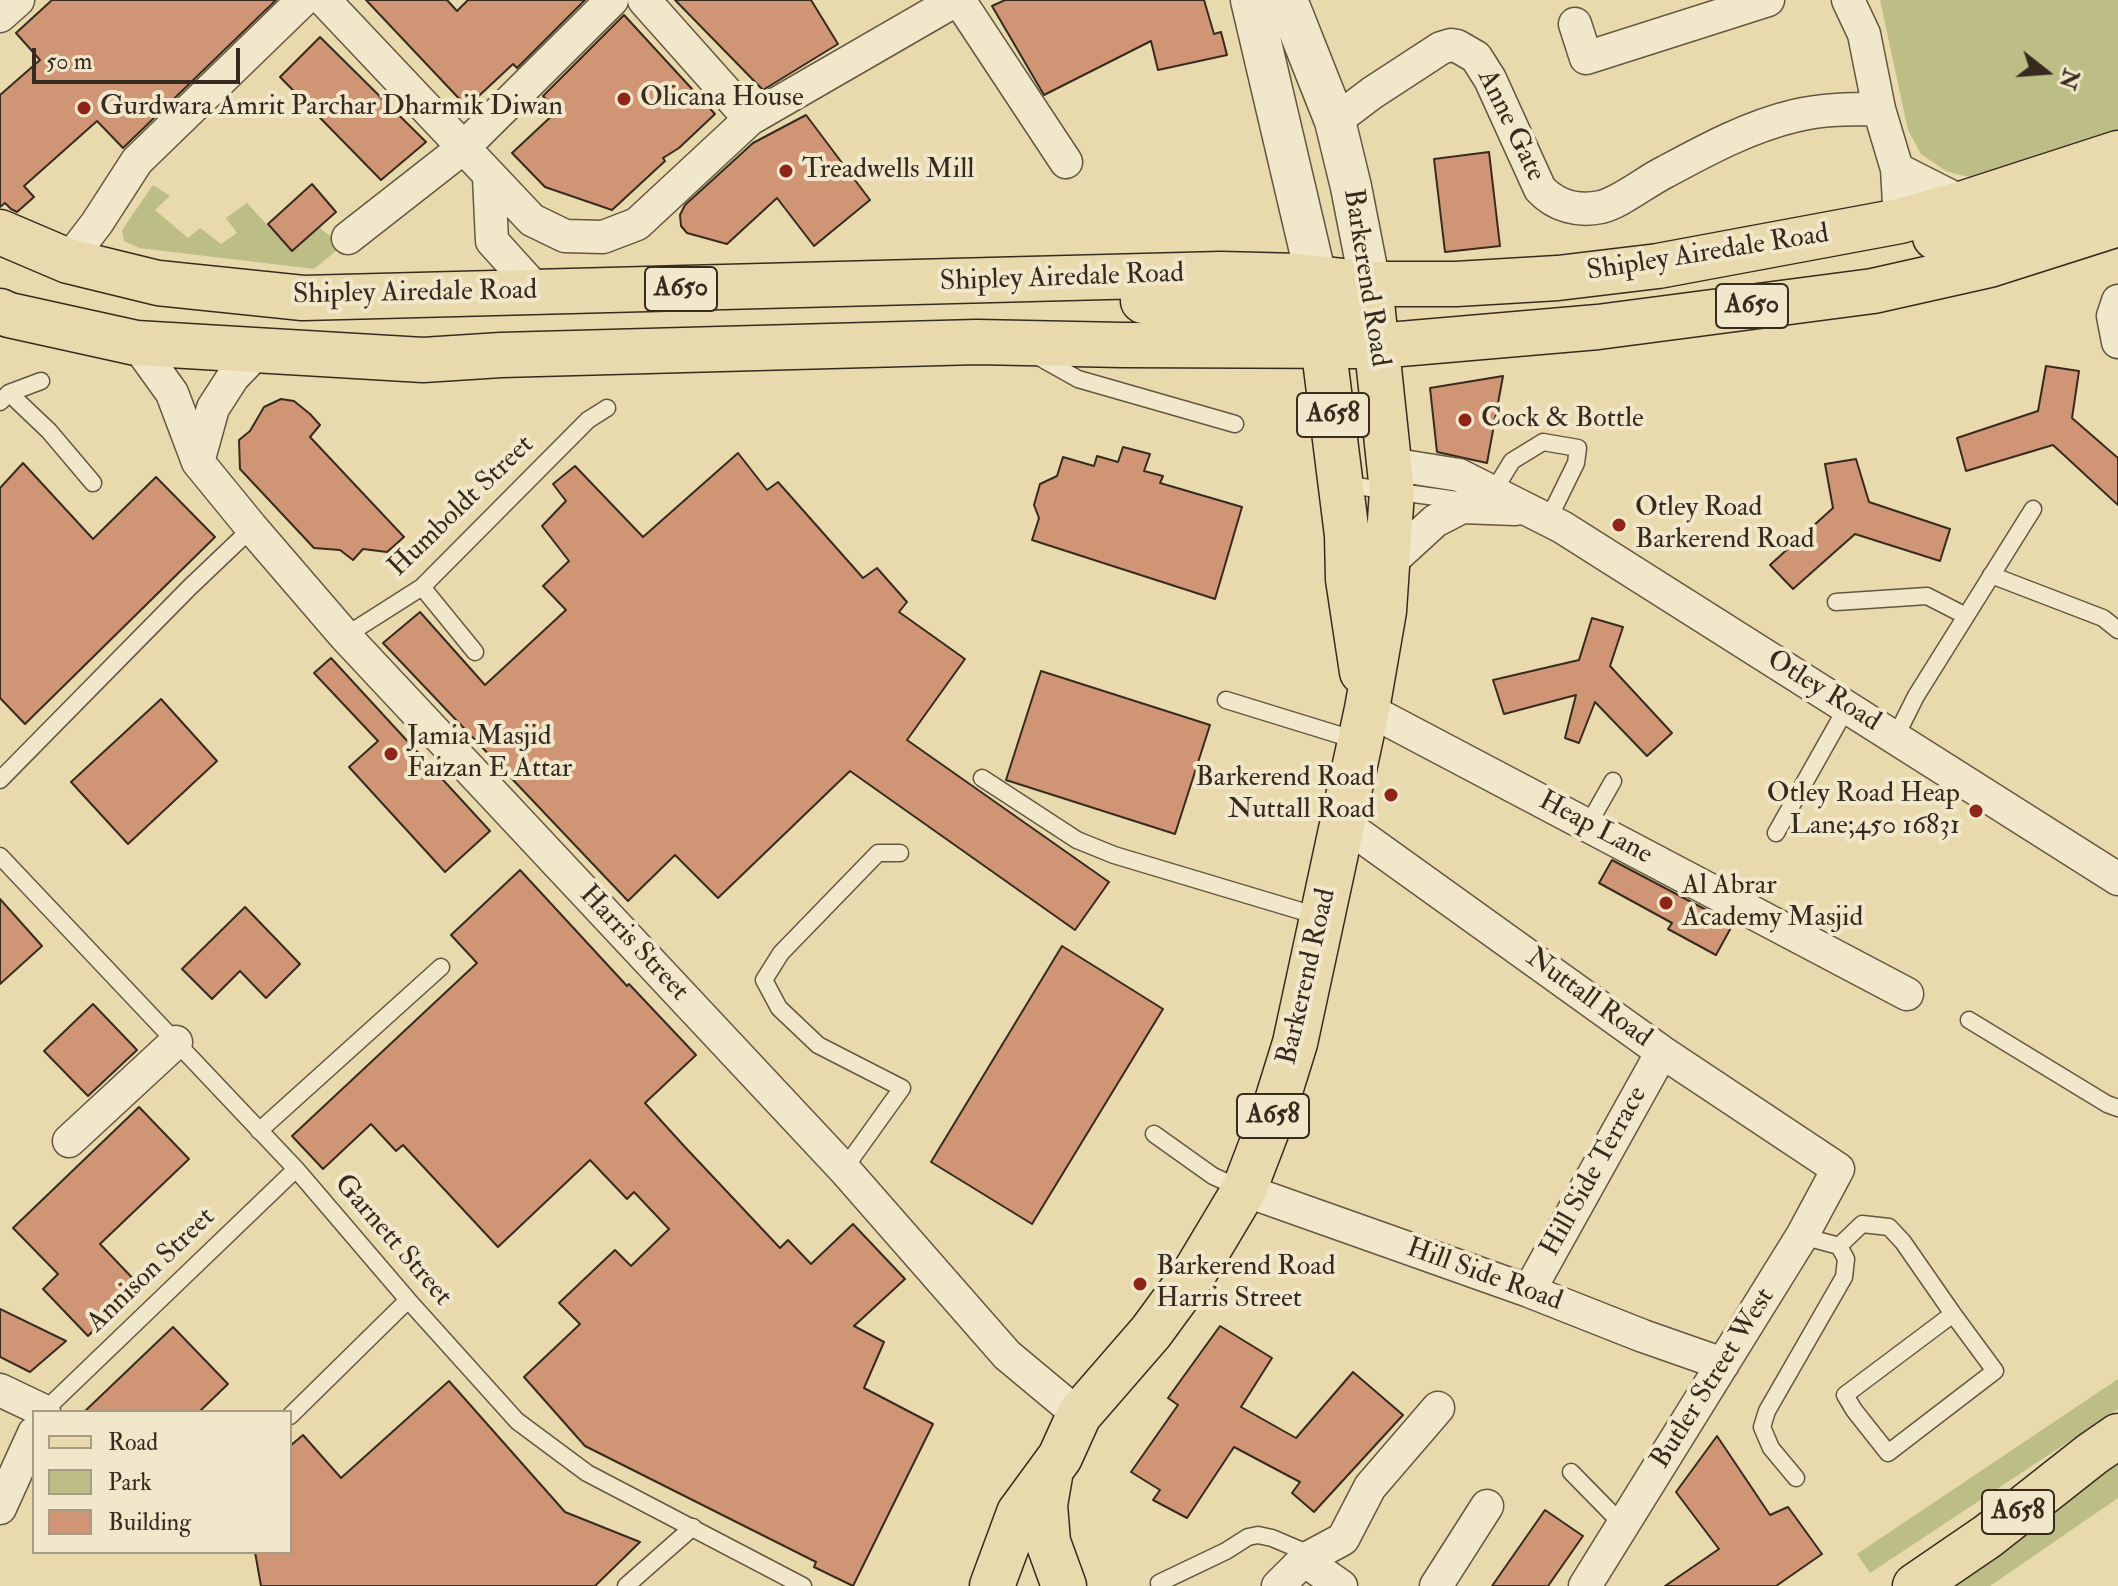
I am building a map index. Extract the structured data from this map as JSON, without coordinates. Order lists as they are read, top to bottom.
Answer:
{
  "streets": {
    "main road": [
      "Shipley Airedale Road",
      "Barkerend Road",
      "A650",
      "A658"
    ],
    "street": [
      "Anne Gate",
      "Otley Road",
      "Heap Lane",
      "Harris Street",
      "Nuttall Road",
      "Hill Side Terrace",
      "Hill Side Road",
      "Butler Street West"
    ],
    "lane": ["Humboldt Street", "Garnett Street", "Annison Street"]
  },
  "crossings": [
    ["Anne Gate", "Barkerend Road"],
    ["Shipley Airedale Road", "Barkerend Road"],
    ["Shipley Airedale Road", "Harris Street"],
    ["Barkerend Road", "Otley Road"],
    ["Barkerend Road", "Heap Lane"],
    ["Barkerend Road", "Harris Street"],
    ["Barkerend Road", "Nuttall Road"],
    ["Barkerend Road", "Hill Side Road"],
    ["Humboldt Street", "Harris Street"],
    ["Nuttall Road", "Hill Side Terrace"],
    ["Nuttall Road", "Butler Street West"],
    ["Hill Side Terrace", "Hill Side Road"],
    ["Garnett Street", "Annison Street"],
    ["Hill Side Road", "Butler Street West"]
  ],
  "places": [
    "Olicana House",
    "Gurdwara Amrit Parchar Dharmik Diwan",
    "Treadwells Mill",
    "Cock & Bottle",
    "Otley Road Barkerend Road",
    "Jamia Masjid Faizan E Attar",
    "Barkerend Road Nuttall Road",
    "Otley Road Heap Lane;450 16831",
    "Al Abrar Academy Masjid",
    "Barkerend Road Harris Street"
  ],
  "legend": ["Road", "Park", "Building"],
  "scale_bar": "50 m",
  "north": "right"
}
